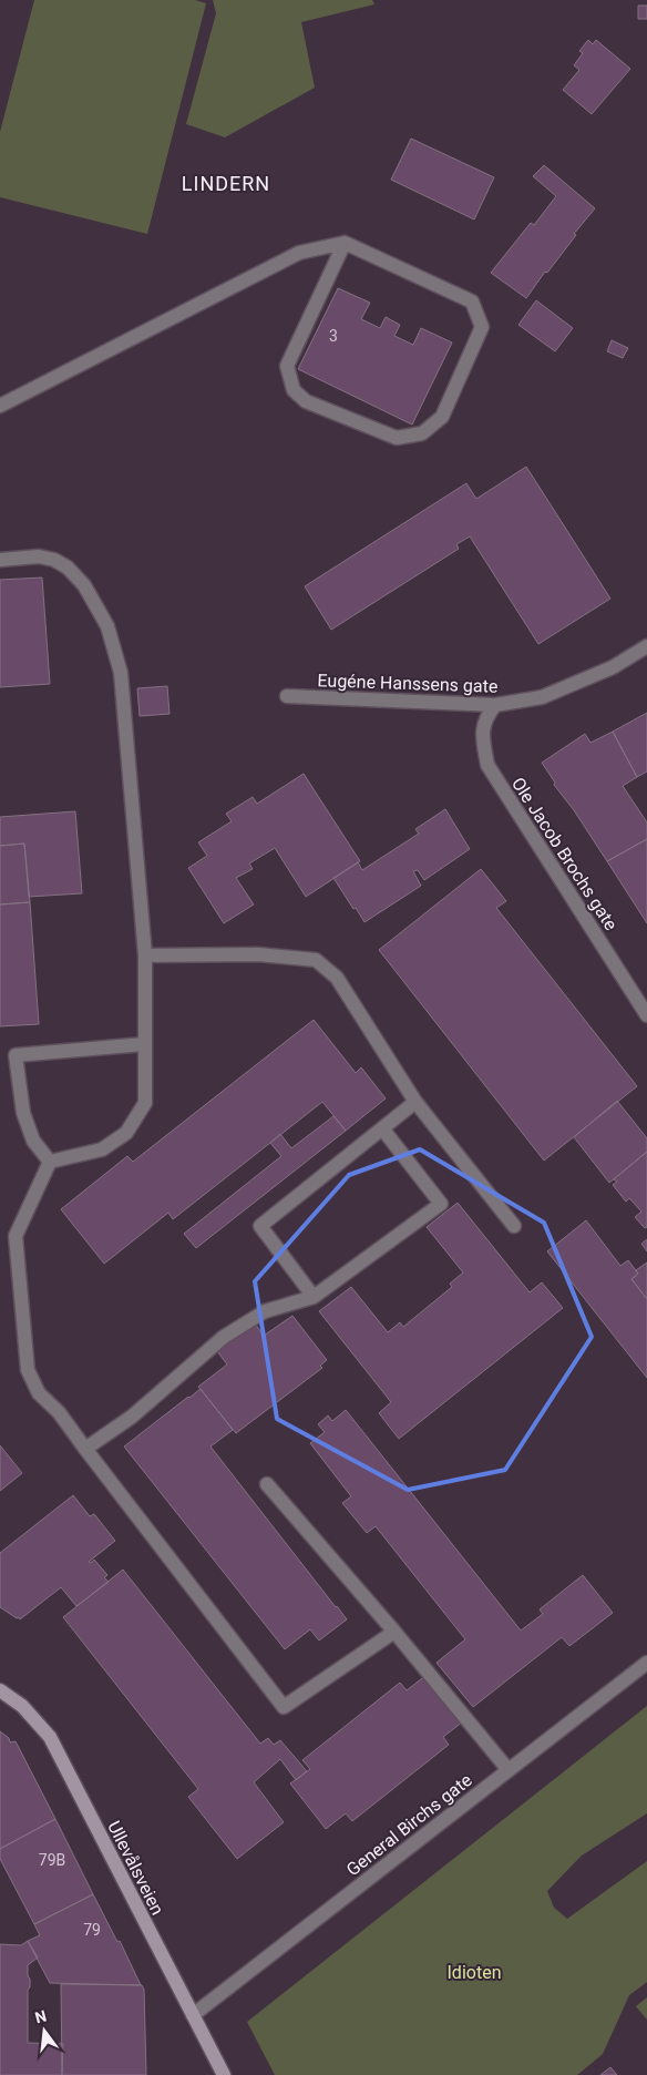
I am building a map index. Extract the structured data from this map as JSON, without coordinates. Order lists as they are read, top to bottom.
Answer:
{
  "streets": {
    "street": [
      "Eugéne Hanssens gate",
      "Ole Jacob Brochs gate",
      "General Birchs gate",
      "Ullevålsveien"
    ]
  },
  "crossings": [
    ["Eugéne Hanssens gate", "Ole Jacob Brochs gate"],
    ["General Birchs gate", "Ullevålsveien"]
  ],
  "districts": ["LINDERN"],
  "parks": ["Idioten"],
  "house_numbers": ["3", "79B", "79"],
  "north": "top"
}
